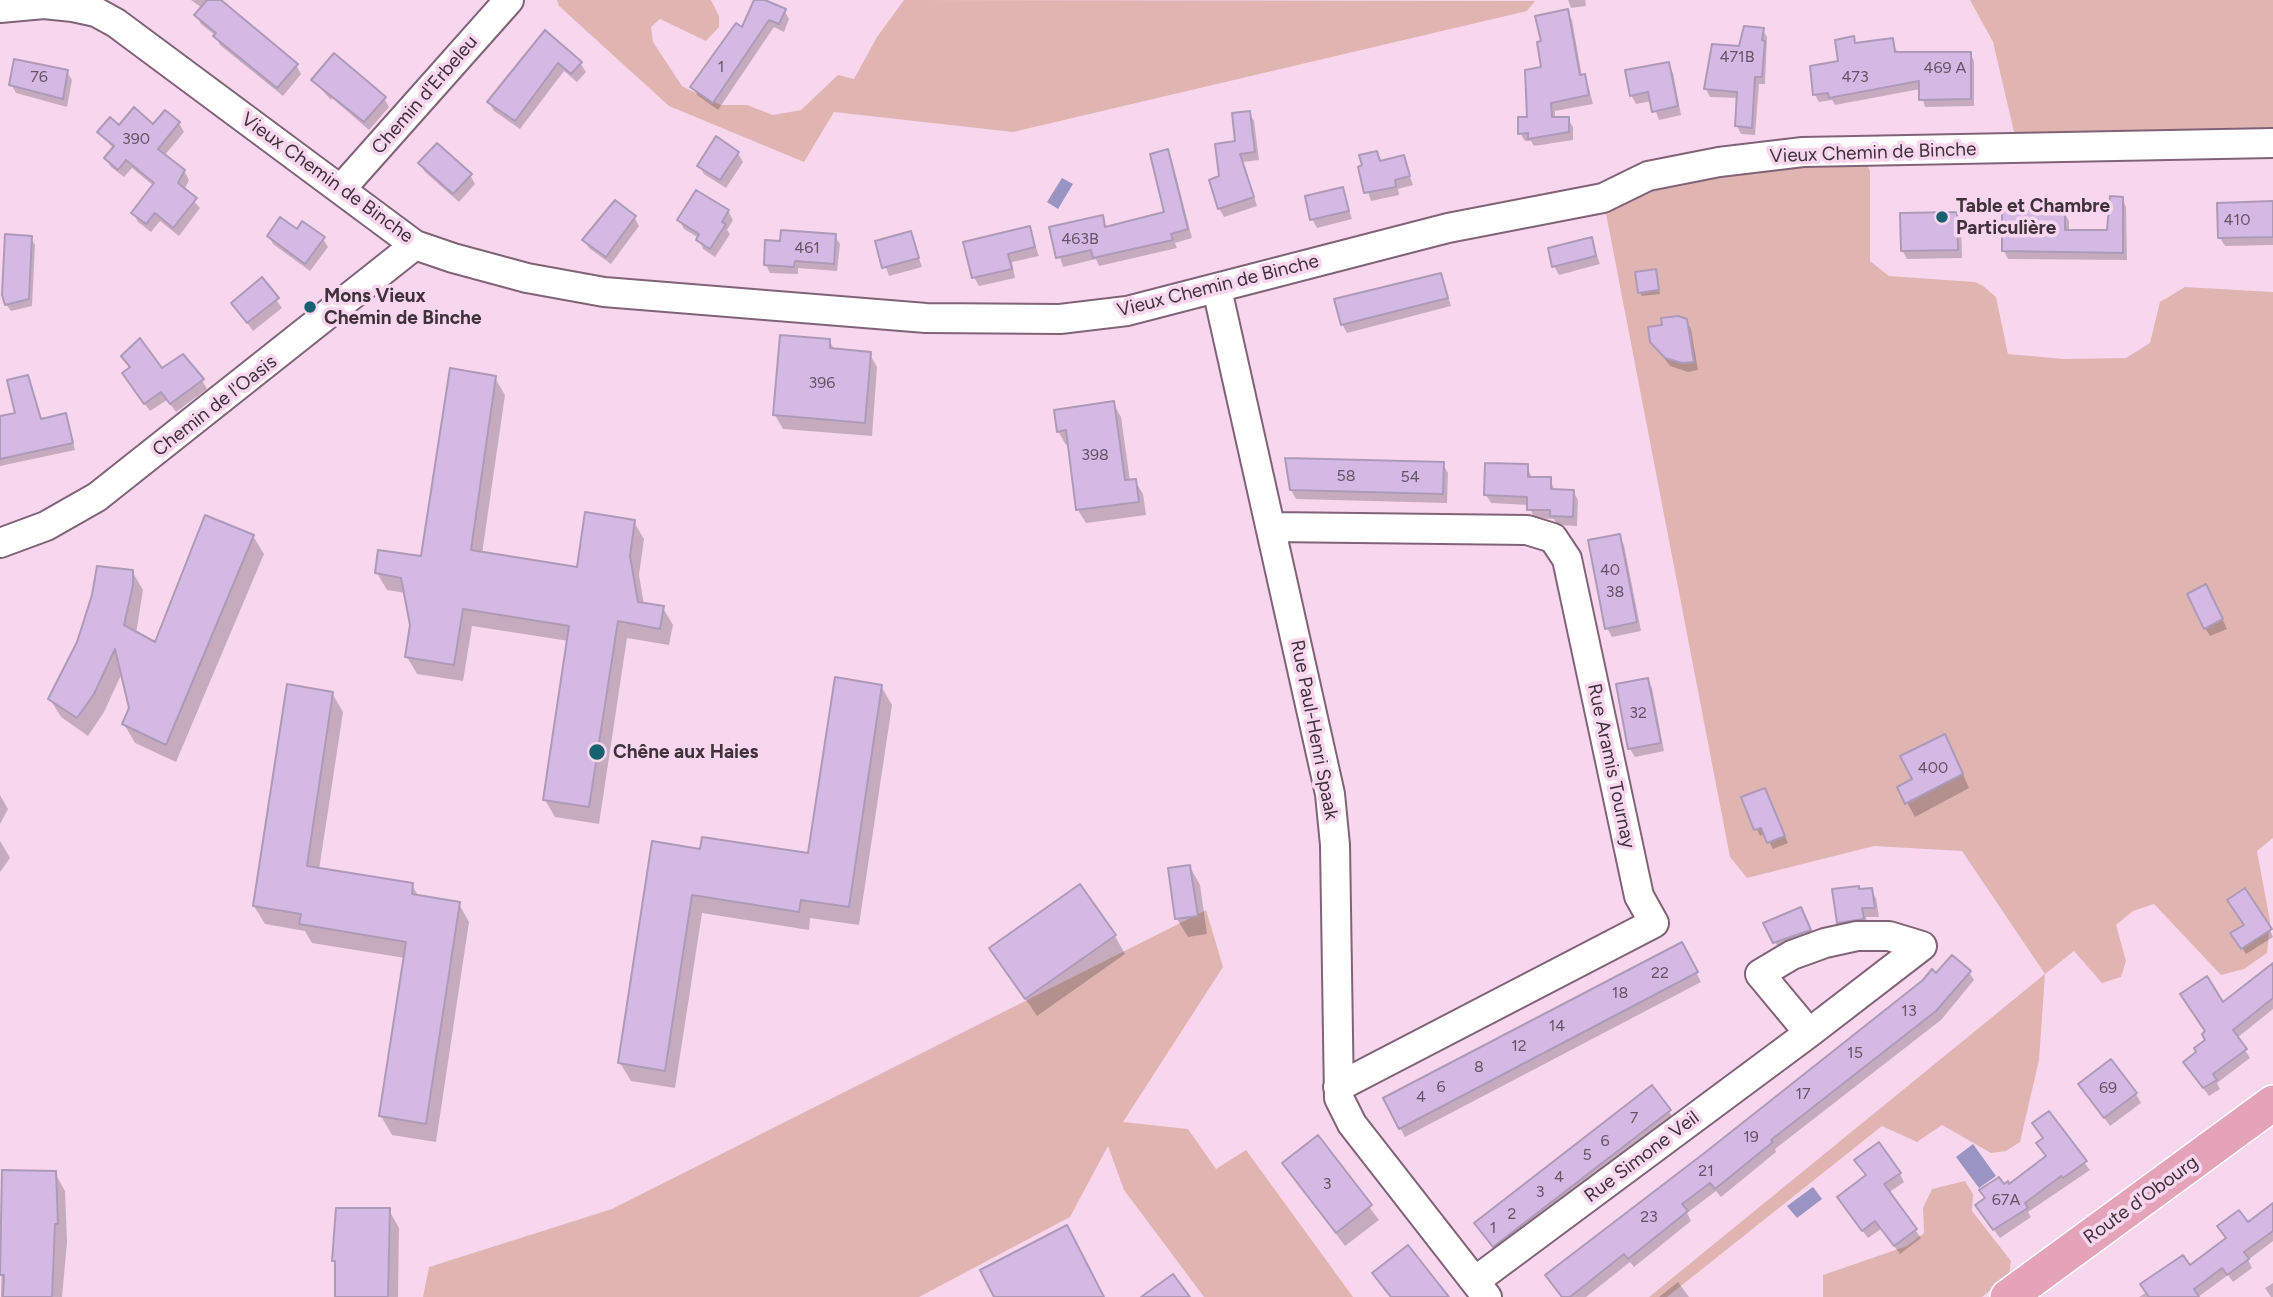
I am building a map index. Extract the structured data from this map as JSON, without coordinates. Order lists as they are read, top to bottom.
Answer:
{
  "streets": {
    "main road": ["Route d'Obourg"],
    "street": [
      "Chemin d'Erbeleu",
      "Vieux Chemin de Binche",
      "Chemin de l'Oasis",
      "Rue Paul-Henri Spaak",
      "Rue Aramis Tournay",
      "Rue Simone Veil"
    ]
  },
  "crossings": [
    ["Chemin d'Erbeleu", "Vieux Chemin de Binche"],
    ["Vieux Chemin de Binche", "Chemin de l'Oasis"],
    ["Vieux Chemin de Binche", "Rue Paul-Henri Spaak"],
    ["Rue Paul-Henri Spaak", "Rue Aramis Tournay"],
    ["Rue Paul-Henri Spaak", "Rue Simone Veil"]
  ],
  "places": ["Table et Chambre Particulière", "Mons Vieux Chemin de Binche", "Chêne aux Haies"],
  "house_numbers": [
    "471B",
    "1",
    "469 A",
    "76",
    "473",
    "390",
    "410",
    "463B",
    "461",
    "396",
    "398",
    "58",
    "54",
    "40",
    "38",
    "32",
    "400",
    "22",
    "18",
    "13",
    "14",
    "12",
    "15",
    "8",
    "6",
    "69",
    "17",
    "4",
    "7",
    "19",
    "6",
    "5",
    "21",
    "4",
    "3",
    "3",
    "67A",
    "2",
    "23",
    "1"
  ]
}
